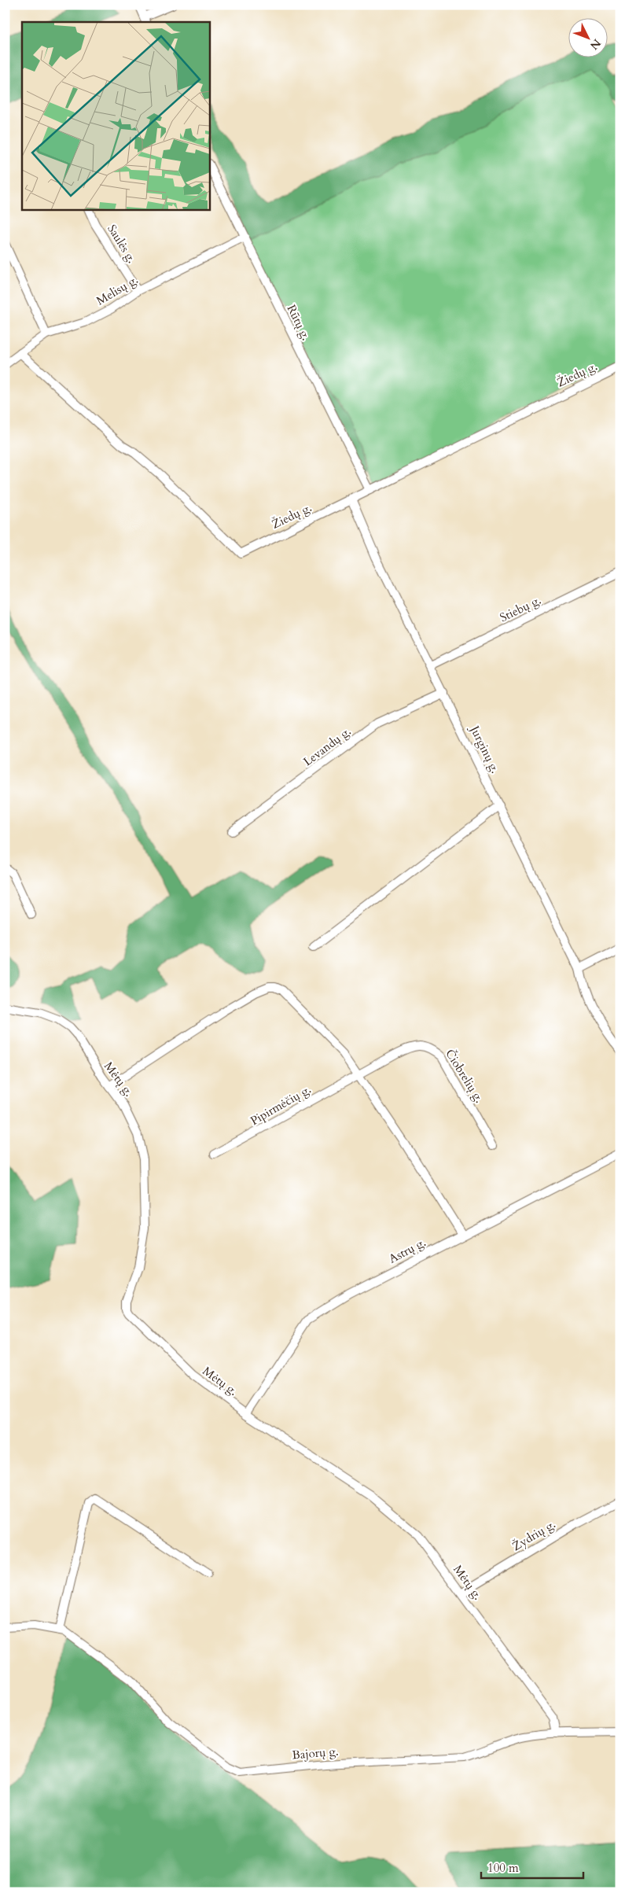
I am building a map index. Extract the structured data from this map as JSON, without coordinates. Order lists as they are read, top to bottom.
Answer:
{
  "streets": {
    "street": [
      "Saulės g.",
      "Melisų g.",
      "Rūtų g.",
      "Žiedų g.",
      "Stiebų g.",
      "Levandų g.",
      "Jurginų g.",
      "Čiobrelių g.",
      "Mėtų g.",
      "Pipirmėčių g.",
      "Astrų g.",
      "Žydrių g.",
      "Bajorų g."
    ]
  },
  "crossings": [
    ["Saulės g.", "Melisų g."],
    ["Melisų g.", "Rūtų g."],
    ["Melisų g.", "Žiedų g."],
    ["Rūtų g.", "Žiedų g."],
    ["Žiedų g.", "Jurginų g."],
    ["Stiebų g.", "Jurginų g."],
    ["Levandų g.", "Jurginų g."],
    ["Čiobrelių g.", "Pipirmėčių g."],
    ["Mėtų g.", "Astrų g."],
    ["Mėtų g.", "Žydrių g."],
    ["Mėtų g.", "Bajorų g."]
  ],
  "scale_bar": "100 m",
  "north": "bottom right"
}
